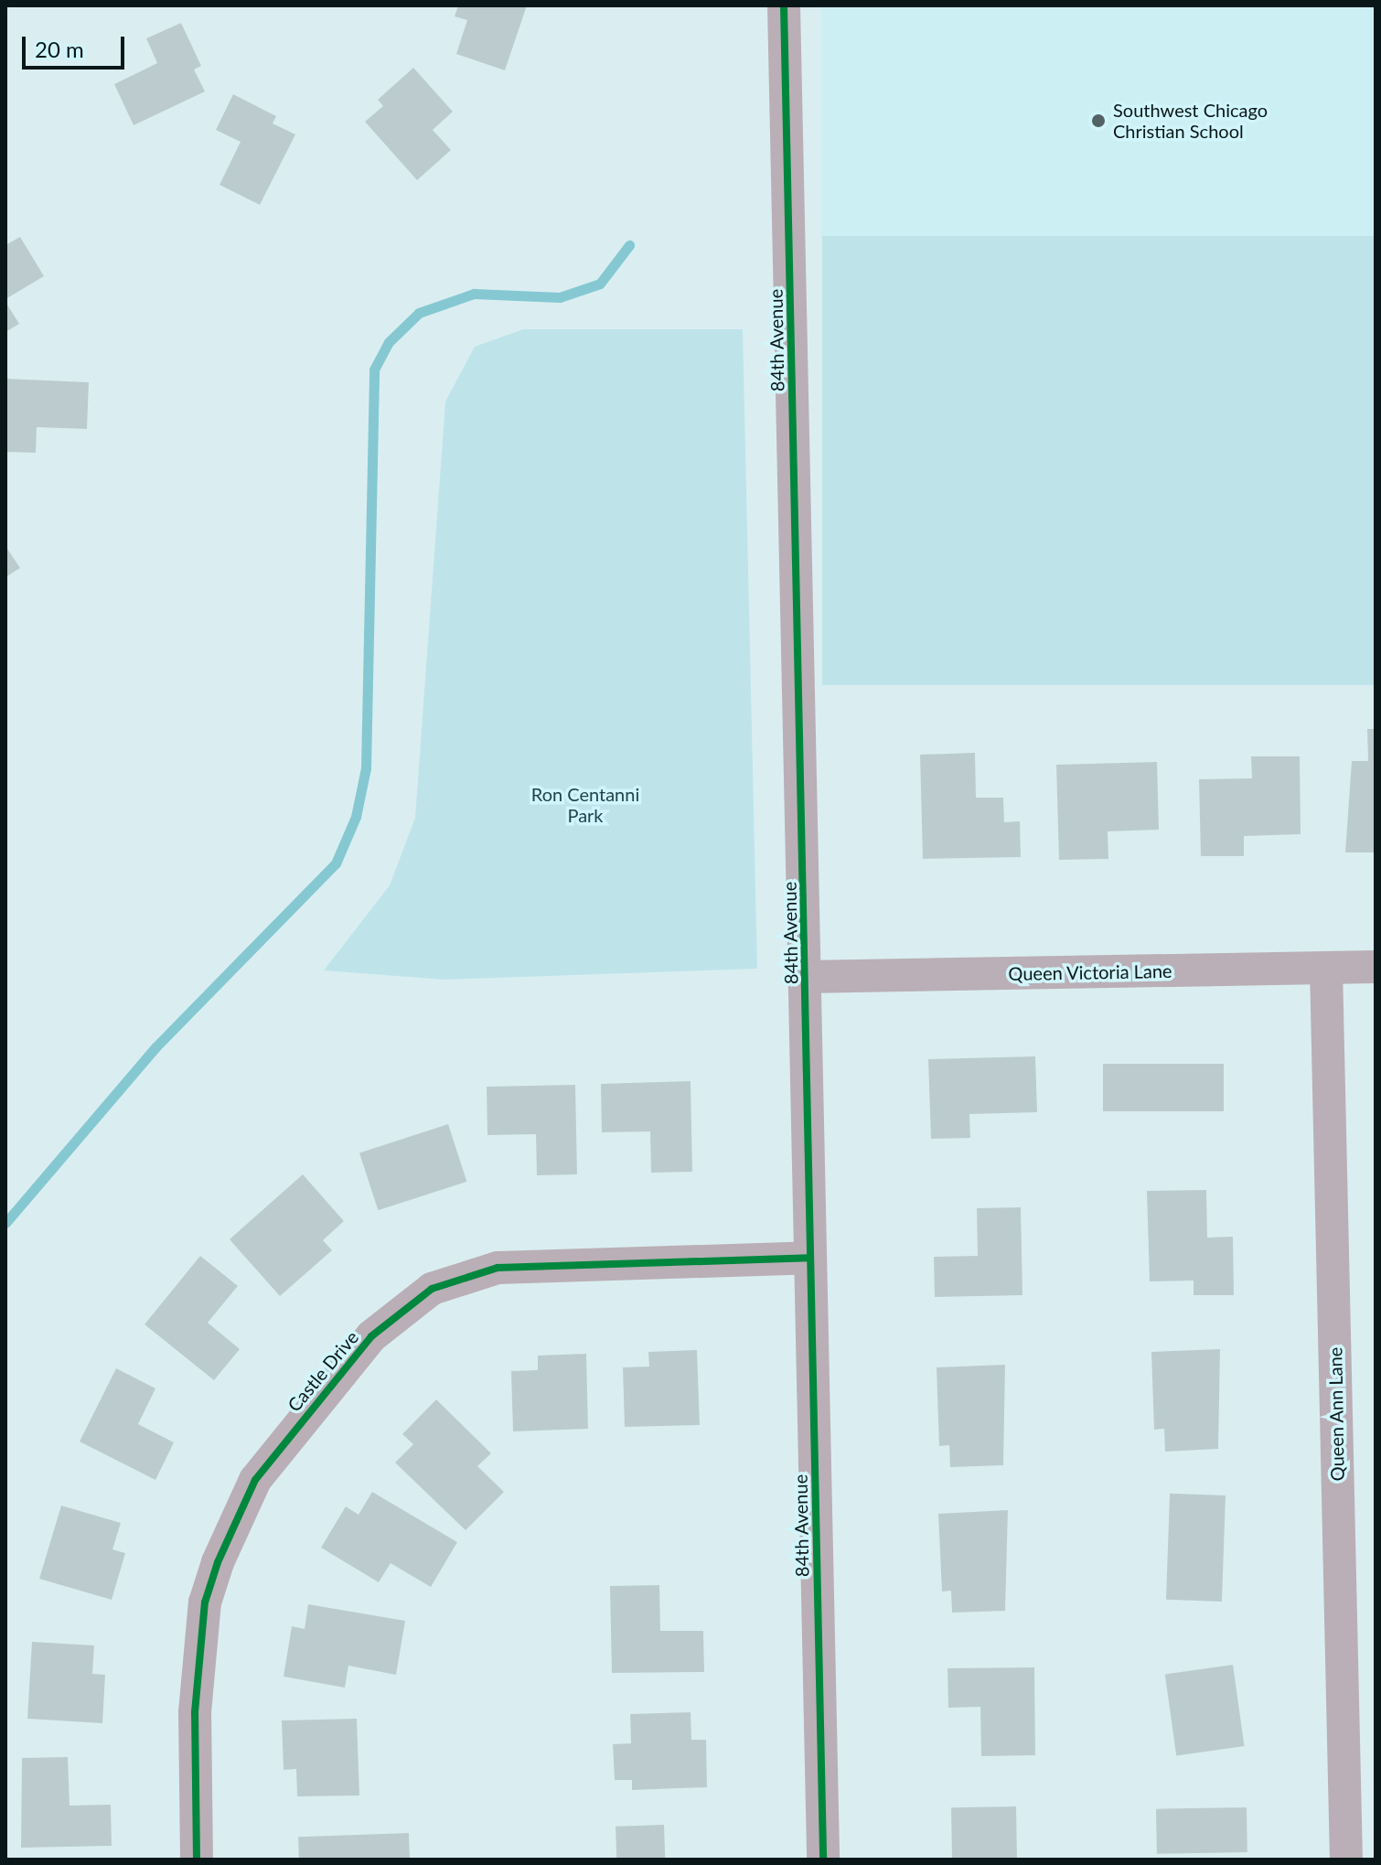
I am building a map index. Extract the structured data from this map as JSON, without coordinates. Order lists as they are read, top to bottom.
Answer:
{
  "streets": {
    "street": [
      "84th Avenue",
      "Queen Victoria Lane",
      "Castle Drive",
      "Queen Ann Lane"
    ]
  },
  "crossings": [
    ["84th Avenue", "Queen Victoria Lane"],
    ["84th Avenue", "Castle Drive"],
    ["Queen Victoria Lane", "Queen Ann Lane"]
  ],
  "parks": ["Ron Centanni Park"],
  "places": ["Southwest Chicago Christian School"],
  "scale_bar": "20 m"
}
